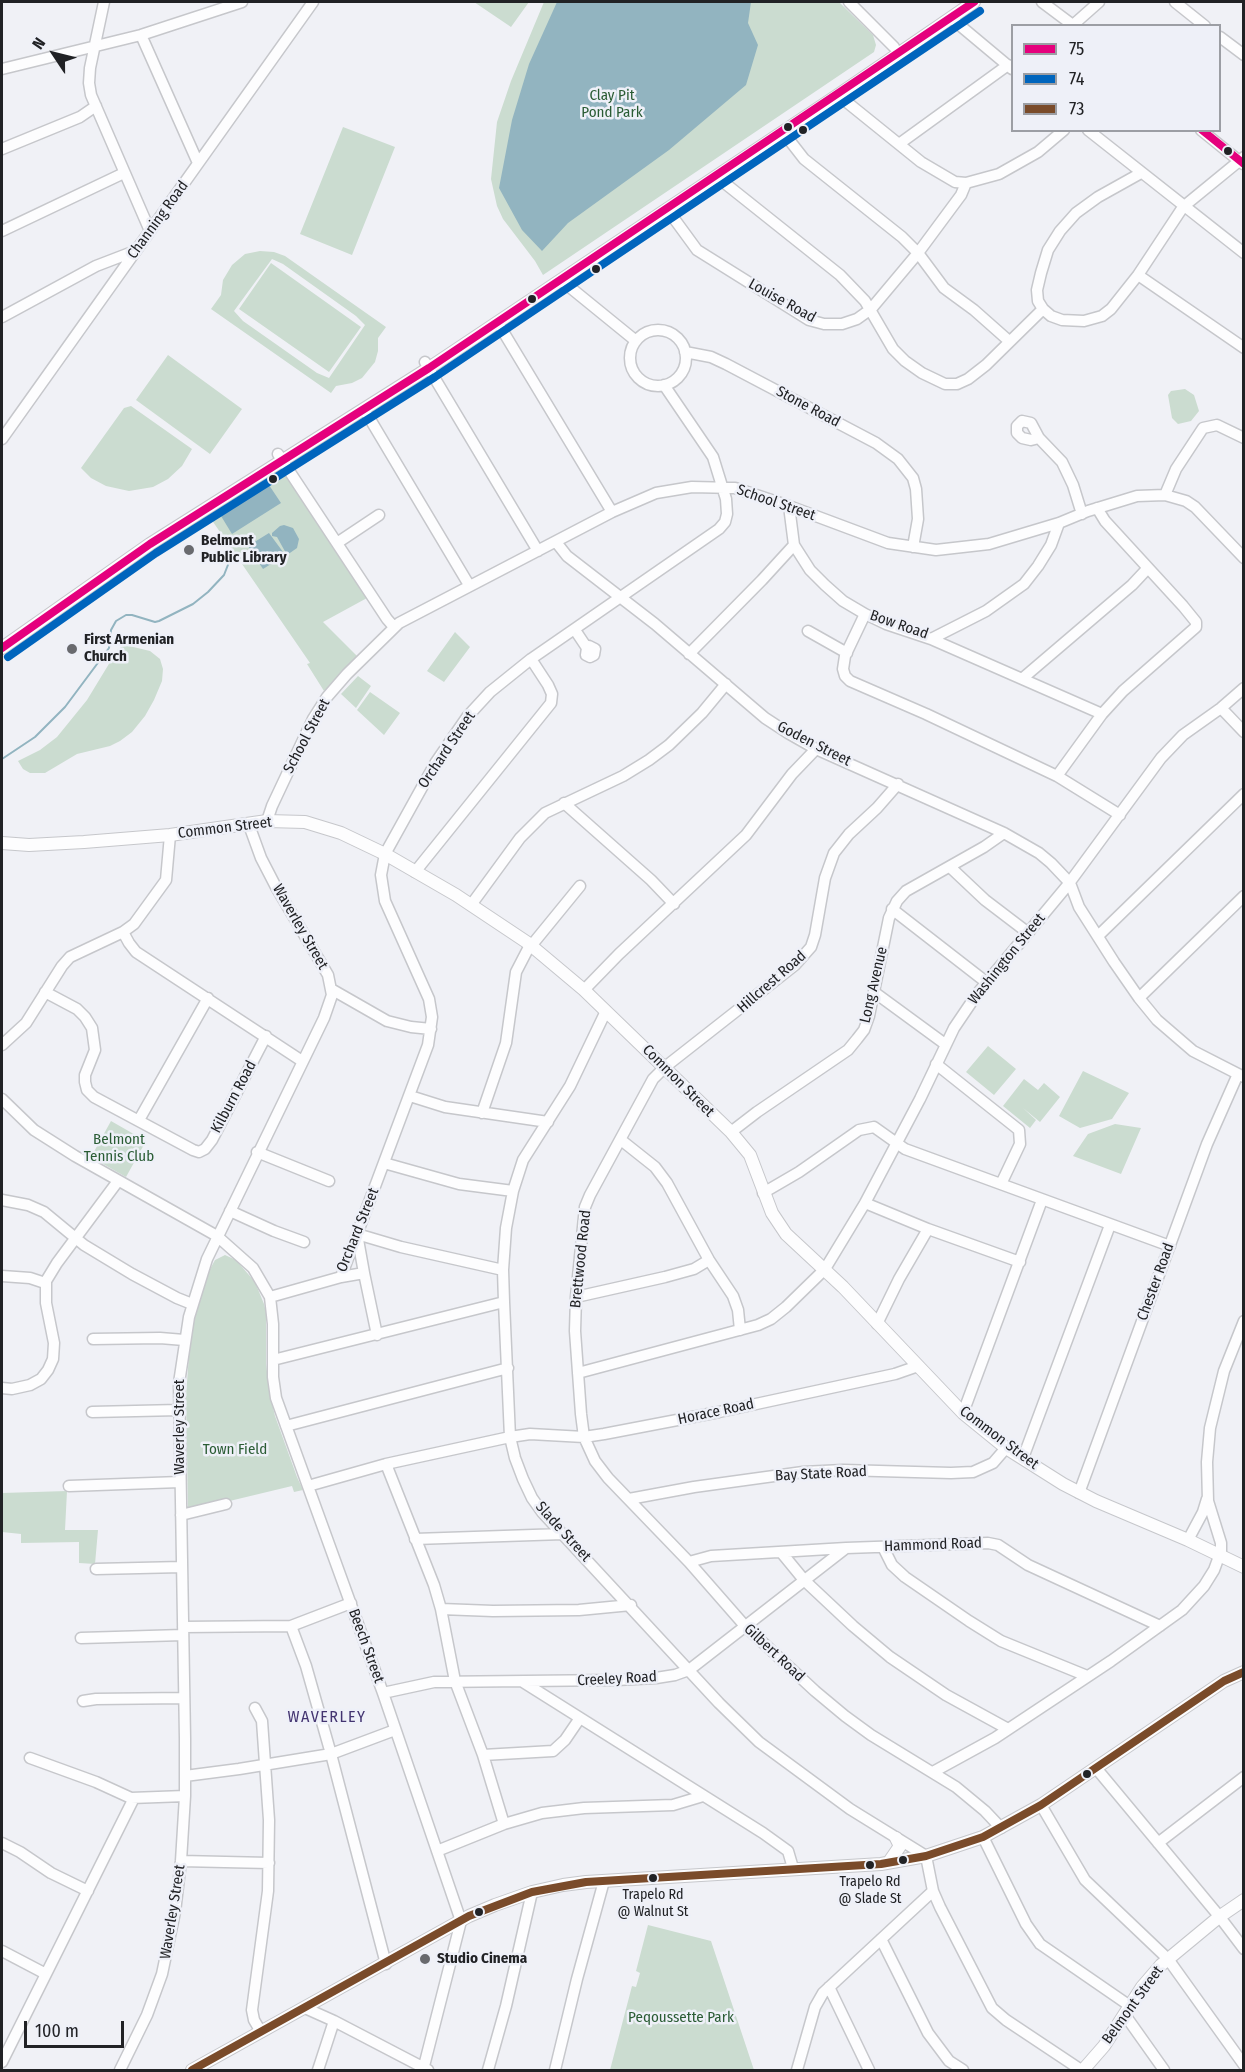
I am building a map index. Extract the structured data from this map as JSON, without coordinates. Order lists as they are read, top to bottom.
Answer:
{
  "streets": {
    "main road": ["Common Street", "Belmont Street"],
    "street": [
      "Channing Road",
      "Louise Road",
      "Stone Road",
      "School Street",
      "Bow Road",
      "Goden Street",
      "Orchard Street",
      "Waverley Street",
      "Washington Street",
      "Hillcrest Road",
      "Long Avenue",
      "Kilburn Road",
      "Brettwood Road",
      "Chester Road",
      "Horace Road",
      "Bay State Road",
      "Slade Street",
      "Hammond Road",
      "Beech Street",
      "Gilbert Road",
      "Creeley Road"
    ]
  },
  "crossings": [
    ["Stone Road", "School Street"],
    ["Stone Road", "Orchard Street"],
    ["School Street", "Bow Road"],
    ["School Street", "Goden Street"],
    ["School Street", "Orchard Street"],
    ["School Street", "Common Street"],
    ["Goden Street", "Orchard Street"],
    ["Goden Street", "Washington Street"],
    ["Goden Street", "Hillcrest Road"],
    ["Goden Street", "Long Avenue"],
    ["Orchard Street", "Common Street"],
    ["Orchard Street", "Beech Street"],
    ["Common Street", "Waverley Street"],
    ["Common Street", "Washington Street"],
    ["Common Street", "Hillcrest Road"],
    ["Common Street", "Long Avenue"],
    ["Common Street", "Brettwood Road"],
    ["Common Street", "Chester Road"],
    ["Common Street", "Horace Road"],
    ["Common Street", "Bay State Road"],
    ["Common Street", "Slade Street"],
    ["Waverley Street", "Beech Street"],
    ["Washington Street", "Brettwood Road"],
    ["Hillcrest Road", "Brettwood Road"],
    ["Brettwood Road", "Horace Road"],
    ["Brettwood Road", "Gilbert Road"],
    ["Horace Road", "Slade Street"],
    ["Horace Road", "Beech Street"],
    ["Horace Road", "Gilbert Road"],
    ["Bay State Road", "Gilbert Road"],
    ["Slade Street", "Creeley Road"],
    ["Hammond Road", "Gilbert Road"],
    ["Hammond Road", "Creeley Road"],
    ["Beech Street", "Creeley Road"],
    ["Gilbert Road", "Creeley Road"]
  ],
  "districts": ["WAVERLEY"],
  "parks": [
    "Clay Pit Pond Park",
    "Belmont Tennis Club",
    "Town Field",
    "Peqoussette Park"
  ],
  "places": [
    "Belmont Public Library",
    "First Armenian Church",
    "Trapelo Rd @ Slade St",
    "Trapelo Rd @ Walnut St",
    "Studio Cinema"
  ],
  "lines": ["transit line 75", "transit line 74", "transit line 73"],
  "legend": ["75", "74", "73"],
  "scale_bar": "100 m",
  "north": "top left"
}
